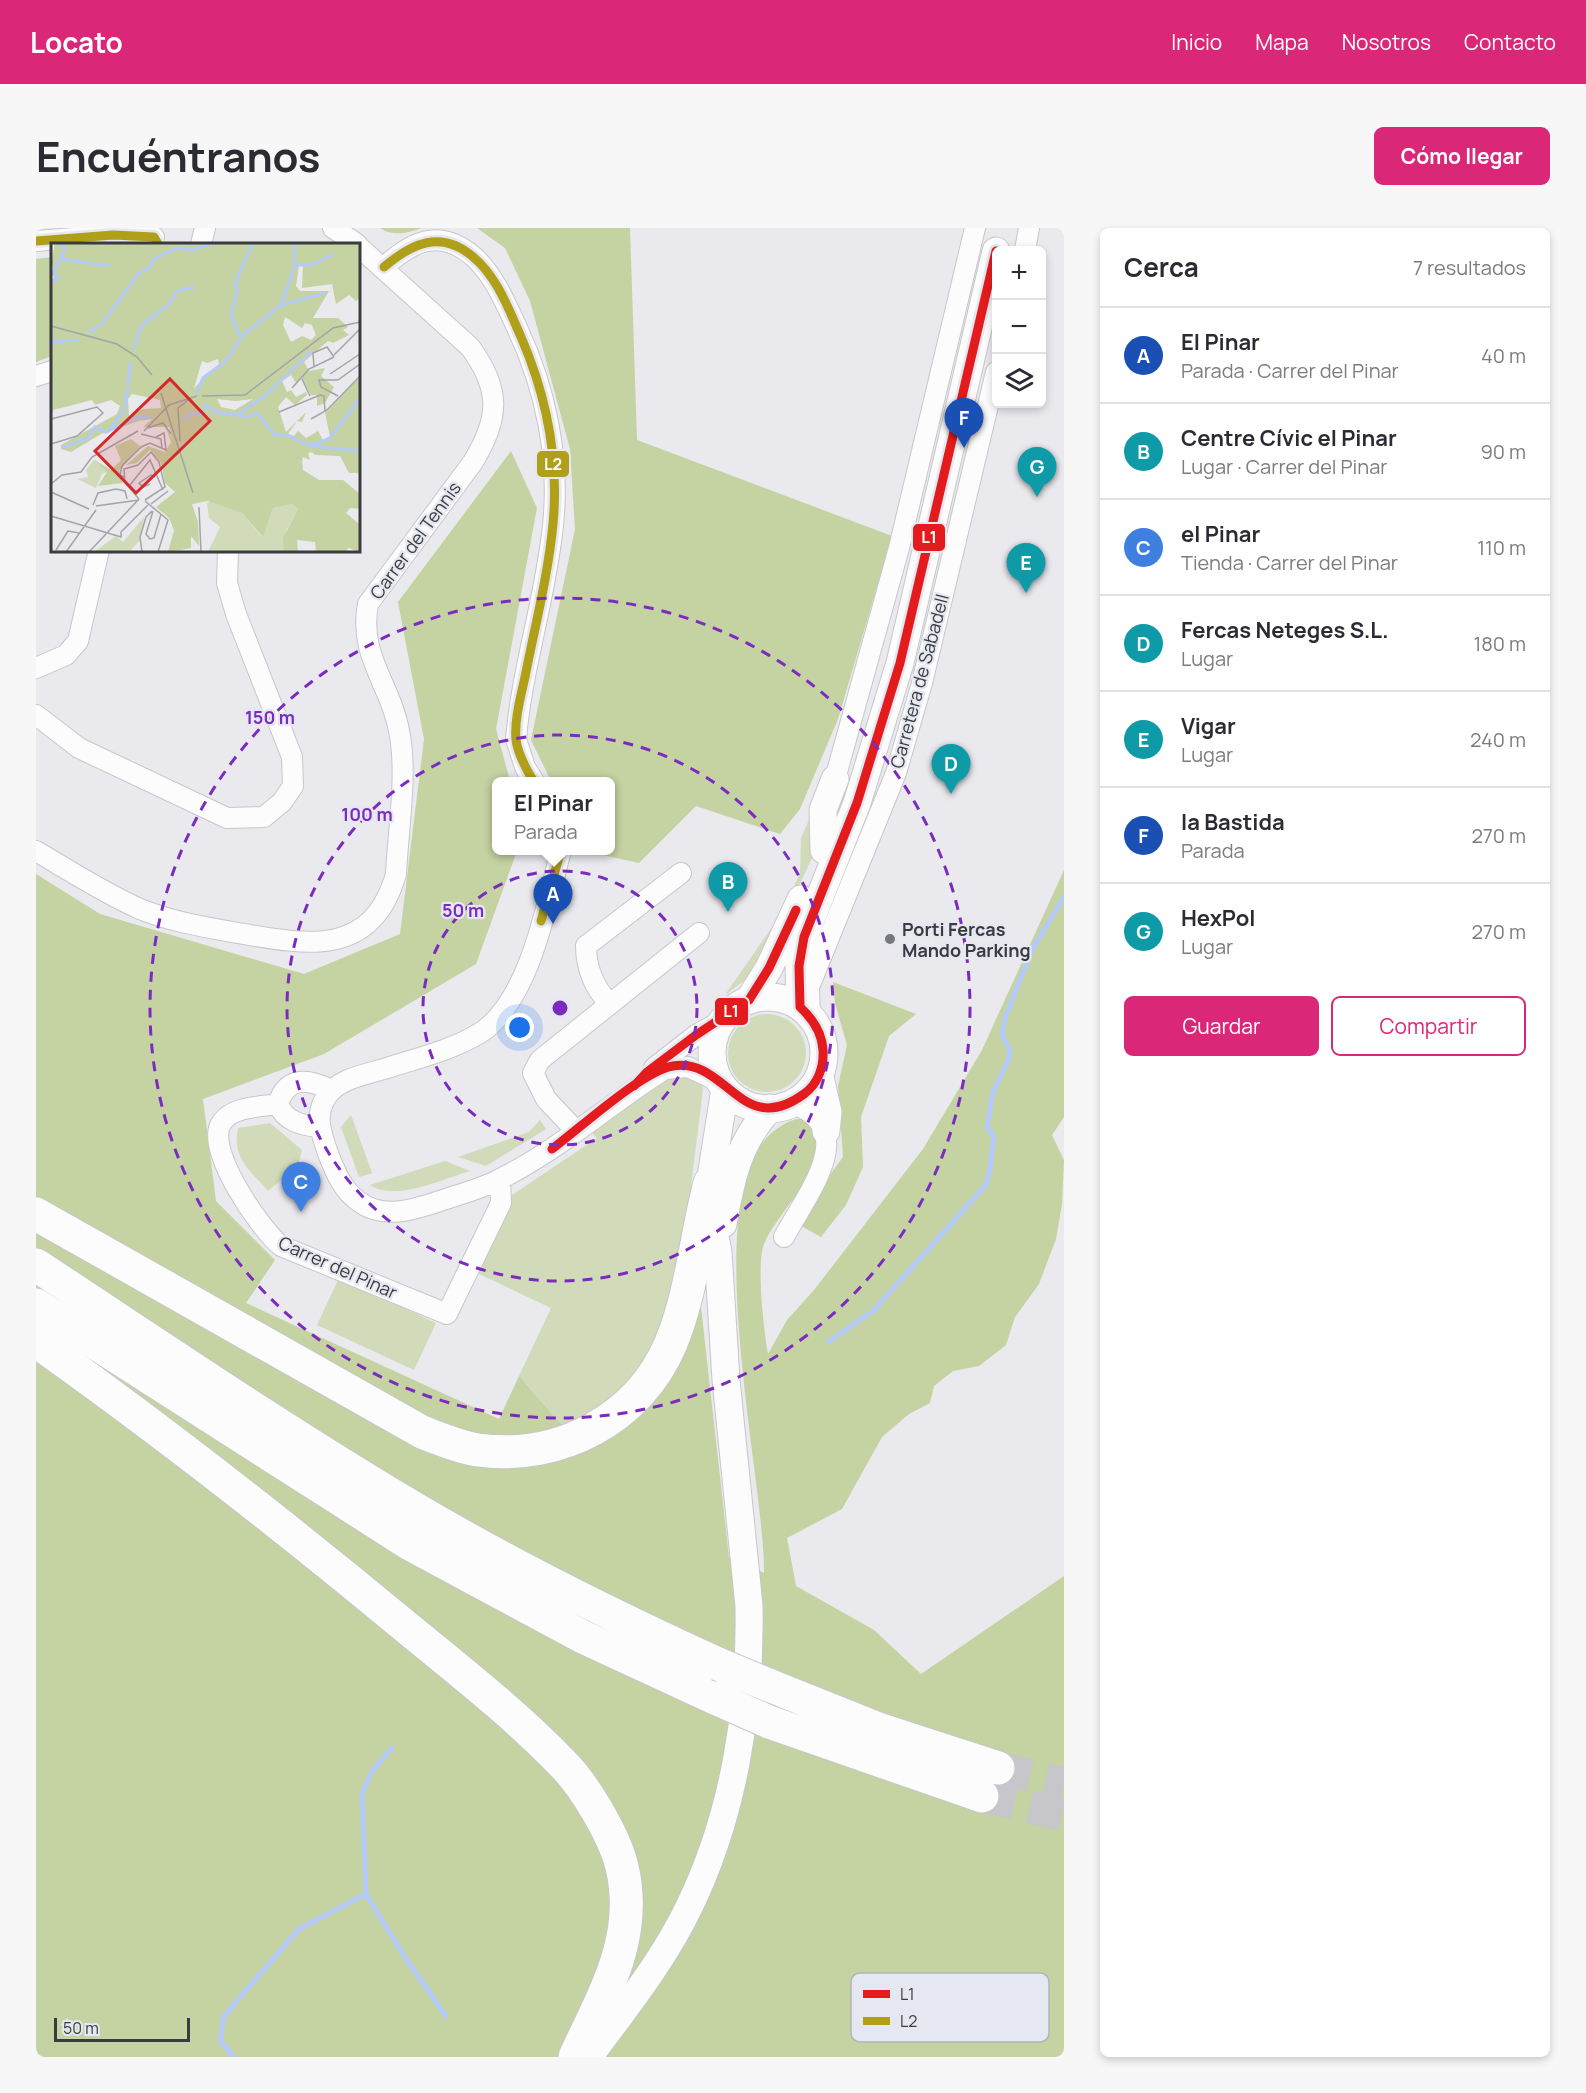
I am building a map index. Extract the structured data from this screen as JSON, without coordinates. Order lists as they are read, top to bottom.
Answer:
{
  "streets": {
    "street": ["Carrer del Tennis", "Carretera de Sabadell", "Carrer del Pinar"]
  },
  "places": ["Porti Fercas Mando Parking"],
  "lines": ["transit line L2", "transit line L1"],
  "legend": ["L1", "L2"],
  "scale_bar": "50 m",
  "page": {
    "header": "Locato",
    "nav": [
      "Inicio",
      "Mapa",
      "Nosotros",
      "Contacto"
    ],
    "title": "Encuéntranos",
    "buttons": [
      "Cómo llegar",
      ["Guardar", "Compartir"]
    ],
    "heading": ["Cerca", "7 resultados"],
    "map_buttons": ["+", "−"],
    "list": [
      {
        "mark": "A",
        "name": "El Pinar",
        "note": "Parada · Carrer del Pinar",
        "value": "40 m"
      },
      {
        "mark": "B",
        "name": "Centre Cívic el Pinar",
        "note": "Lugar · Carrer del Pinar",
        "value": "90 m"
      },
      {
        "mark": "C",
        "name": "el Pinar",
        "note": "Tienda · Carrer del Pinar",
        "value": "110 m"
      },
      {
        "mark": "D",
        "name": "Fercas Neteges S.L.",
        "note": "Lugar",
        "value": "180 m"
      },
      {
        "mark": "E",
        "name": "Vigar",
        "note": "Lugar",
        "value": "240 m"
      },
      {
        "mark": "F",
        "name": "la Bastida",
        "note": "Parada",
        "value": "270 m"
      },
      {
        "mark": "G",
        "name": "HexPol",
        "note": "Lugar",
        "value": "270 m"
      }
    ],
    "pins": [
      "F",
      "G",
      "E",
      "D",
      "B",
      "A",
      "C"
    ],
    "popup": ["El Pinar", "Parada"],
    "scale": "50 m"
  },
  "rings": ["150 m", "100 m", "50 m"]
}
